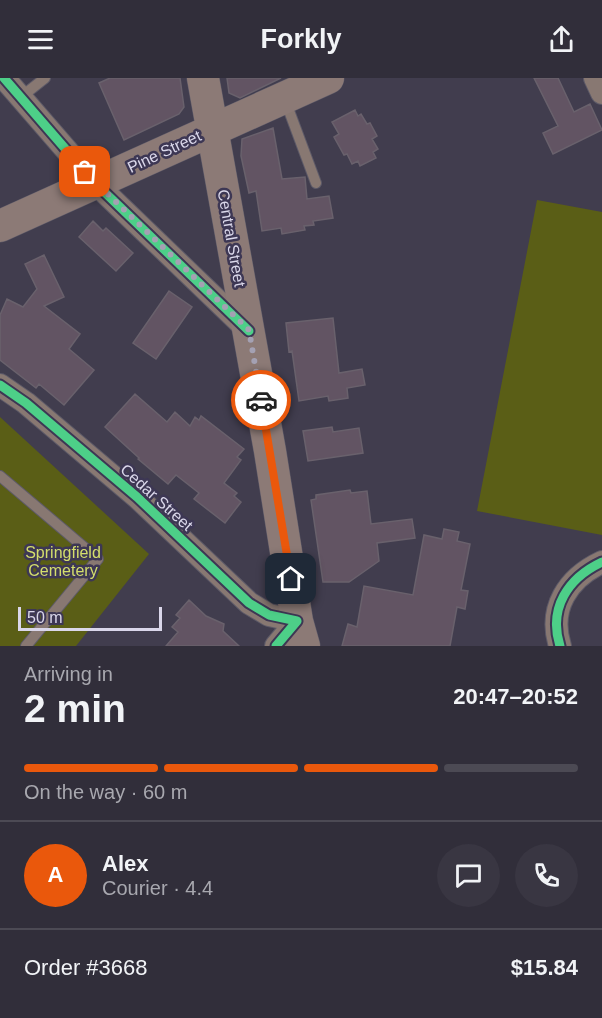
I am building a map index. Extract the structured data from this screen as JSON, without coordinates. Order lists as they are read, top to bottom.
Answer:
{
  "streets": {
    "main road": ["Pine Street", "Central Street"],
    "street": ["Cedar Street"]
  },
  "crossings": [
    ["Pine Street", "Central Street"],
    ["Central Street", "Cedar Street"]
  ],
  "parks": ["Springfield Cemetery"],
  "scale_bar": "50 m",
  "page": {
    "header": "Forkly",
    "scale": "50 m",
    "heading": ["2 min", "Arriving in", "20:47–20:52"],
    "panel": [
      "Alex",
      "Courier · 4.4",
      "Order #3668",
      "$15.84"
    ],
    "bar": "On the way · 60 m",
    "round": "A"
  }
}
